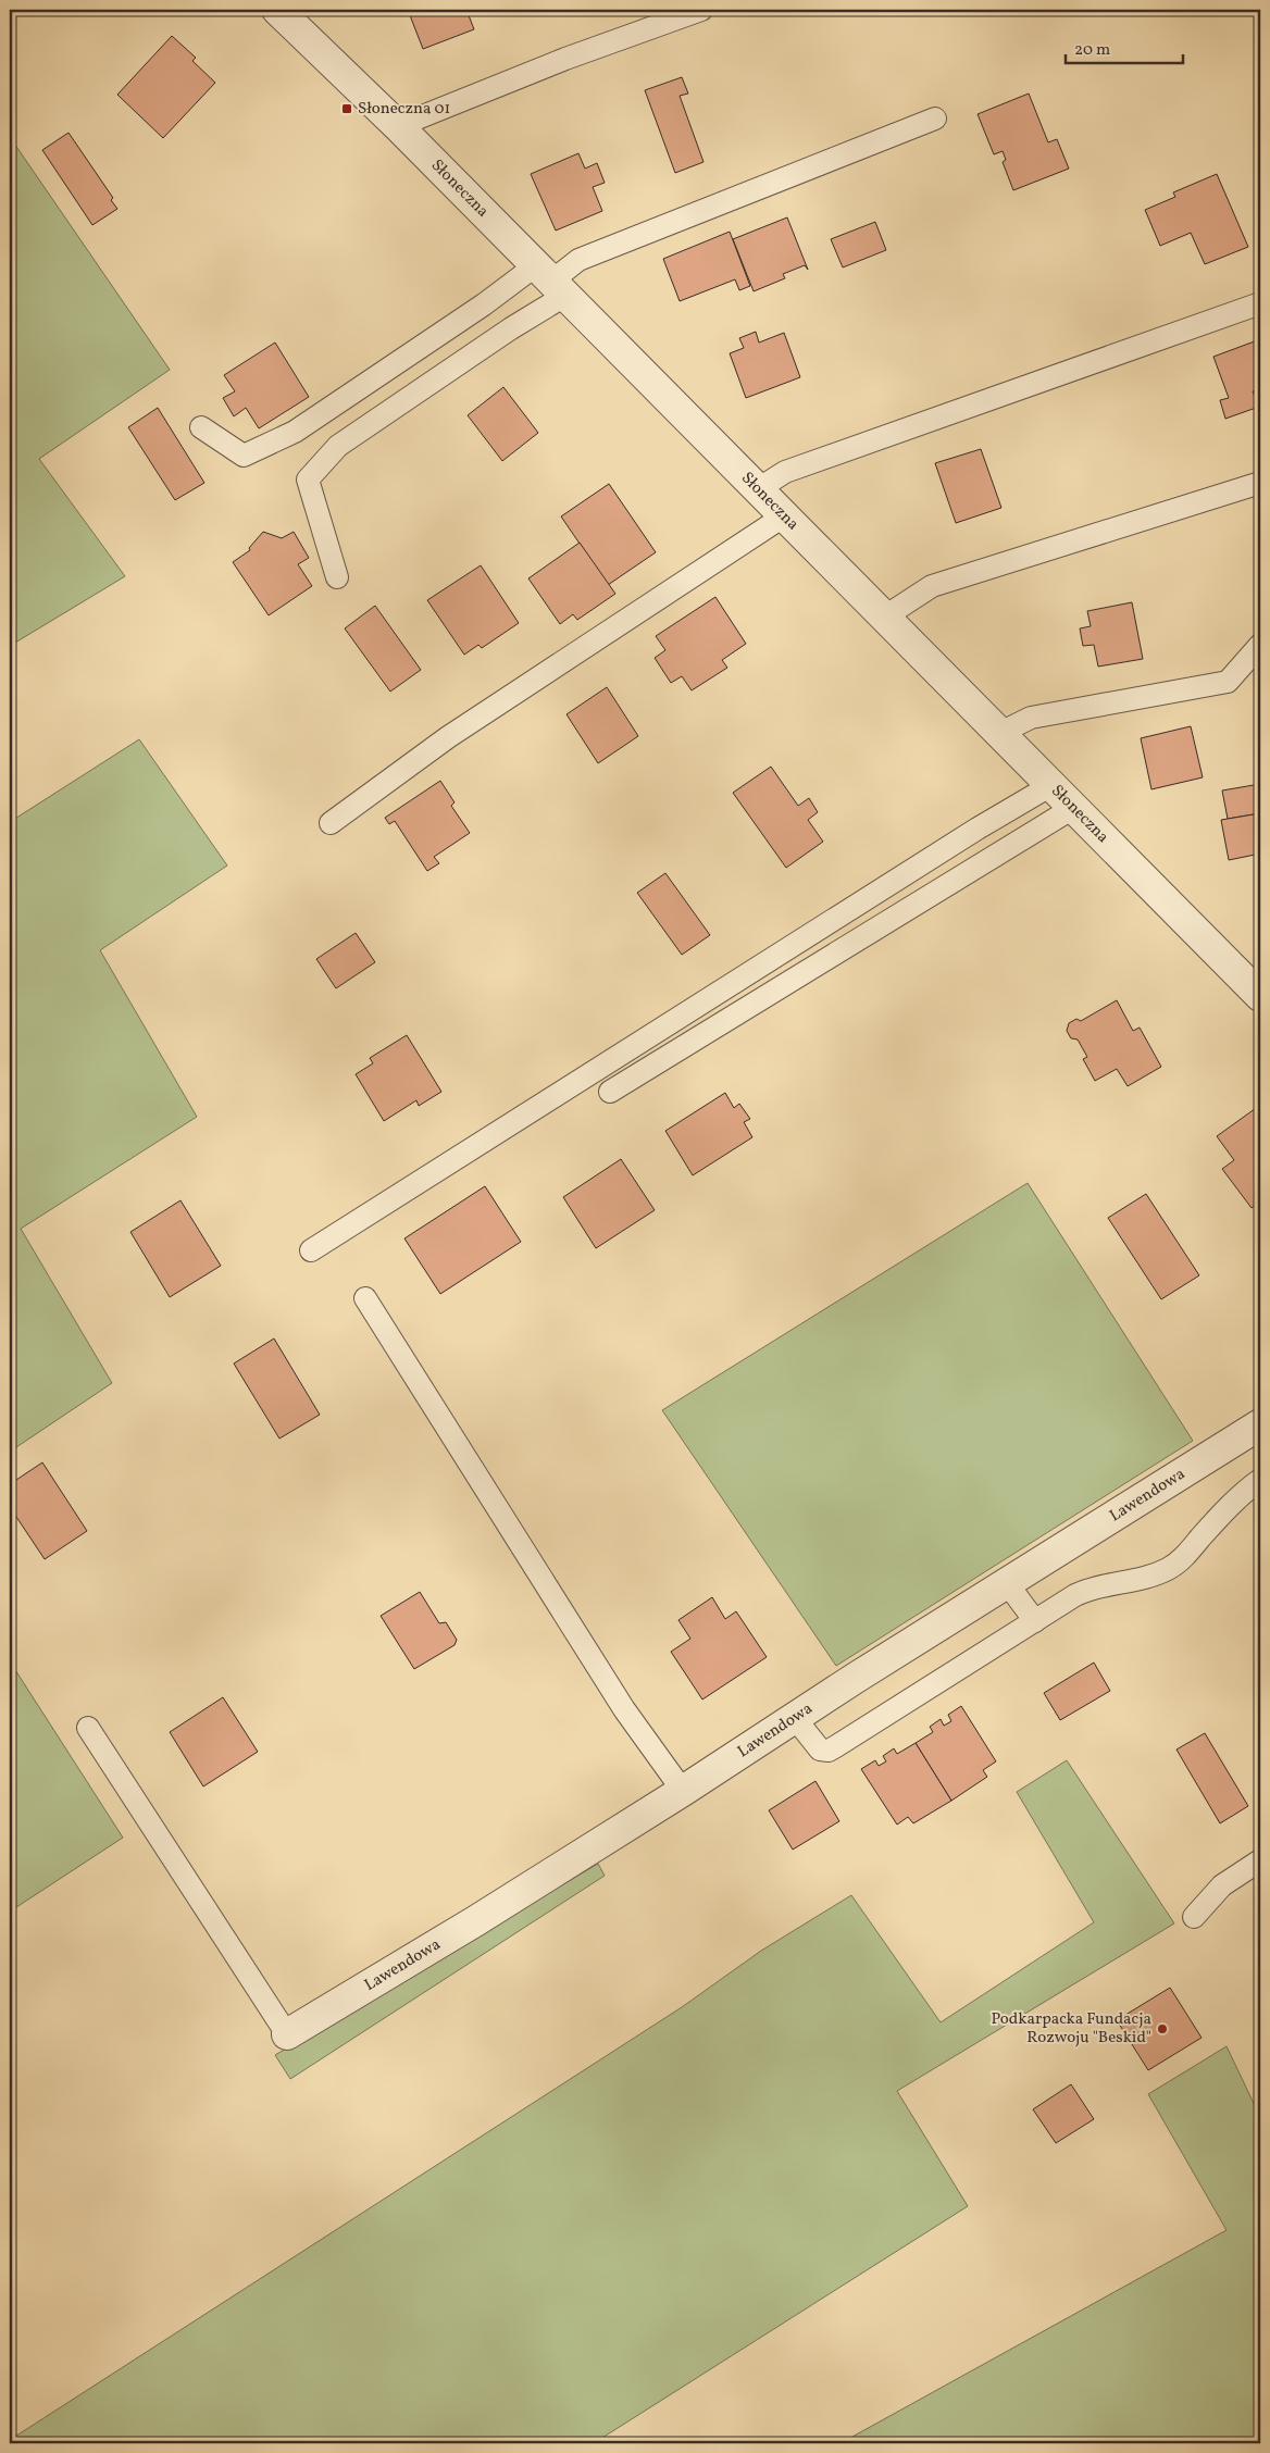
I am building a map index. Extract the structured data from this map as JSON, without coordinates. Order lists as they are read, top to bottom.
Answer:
{
  "streets": {
    "street": ["Słoneczna", "Lawendowa"]
  },
  "places": {
    "transit": ["Słoneczna 01"],
    "other": ["Podkarpacka Fundacja Rozwoju \"Beskid\""]
  },
  "scale_bar": "20 m"
}
